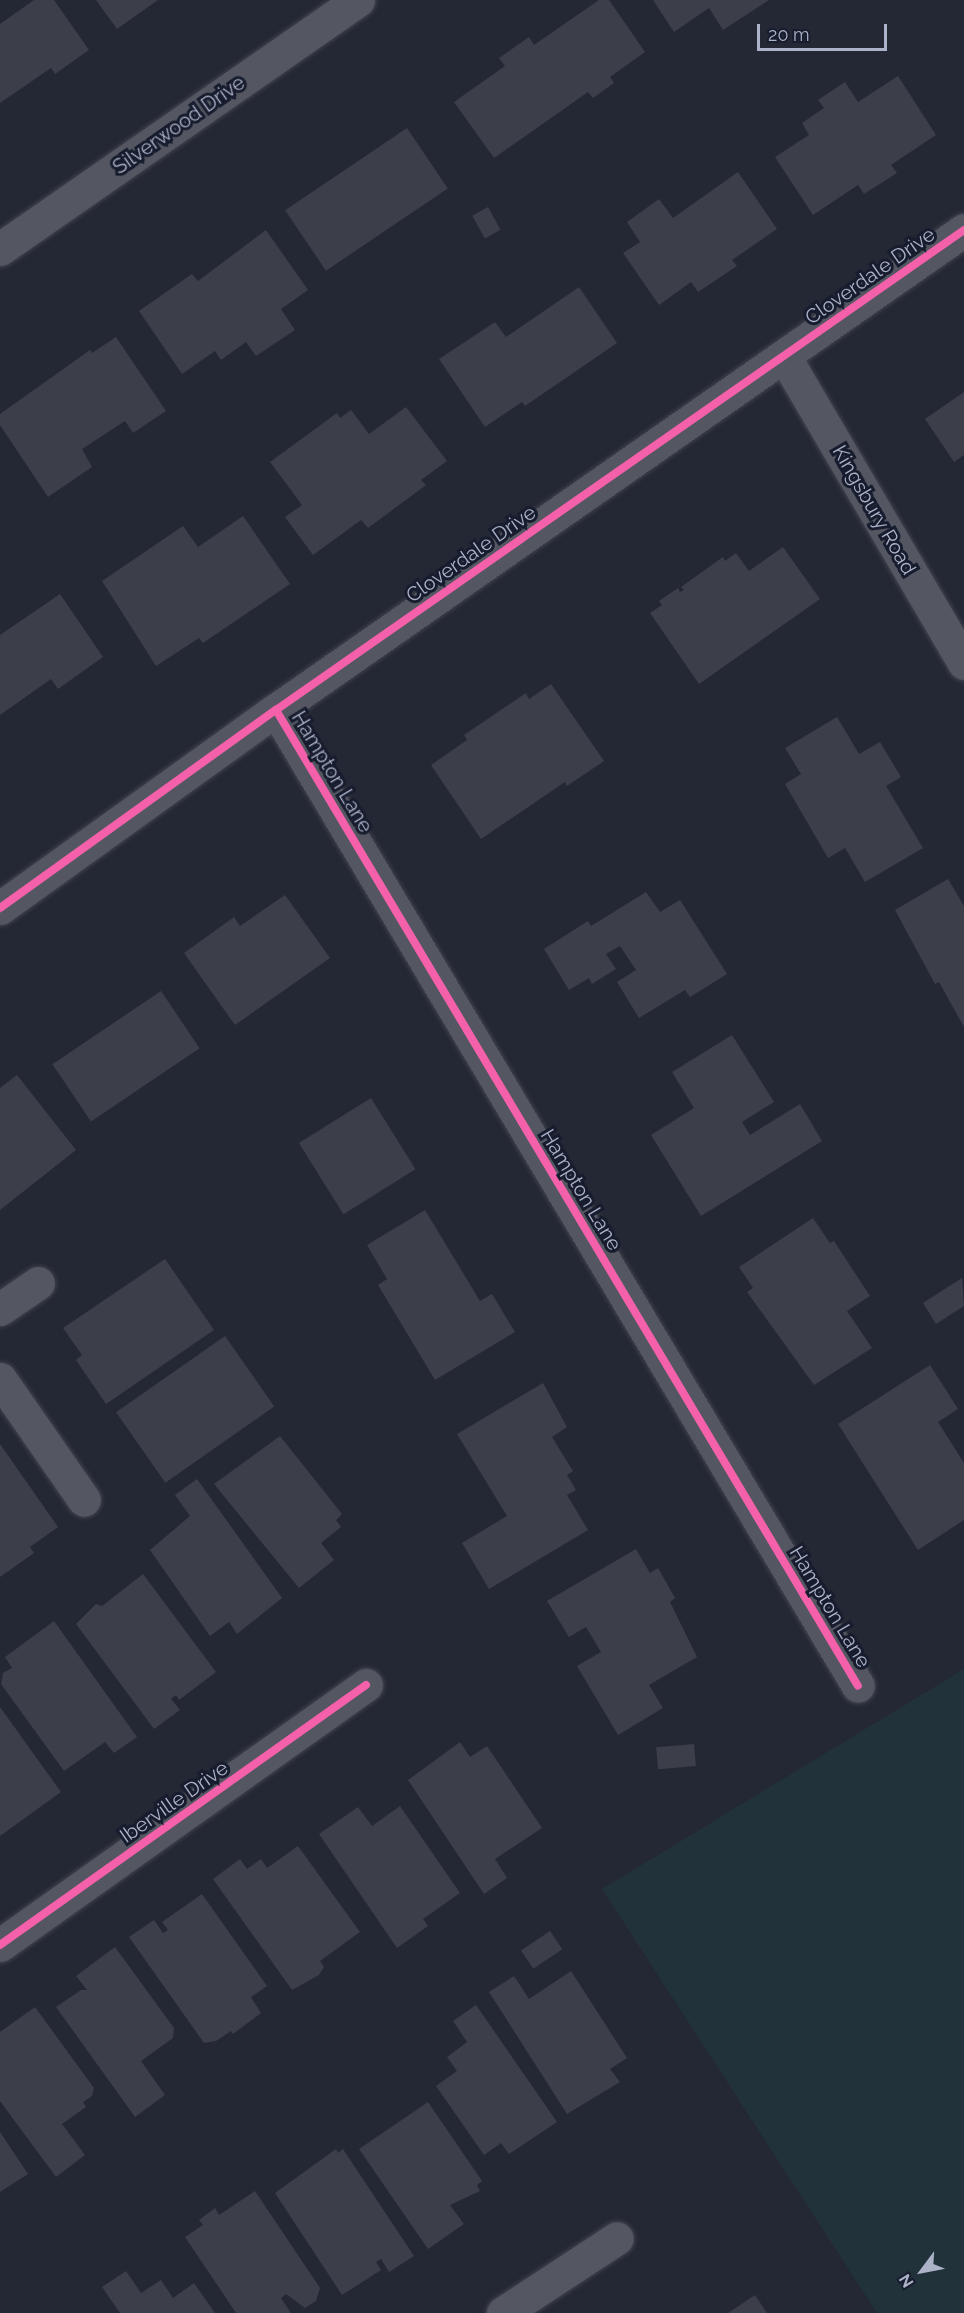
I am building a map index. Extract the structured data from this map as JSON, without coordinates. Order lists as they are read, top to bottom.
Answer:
{
  "streets": {
    "street": [
      "Silverwood Drive",
      "Cloverdale Drive",
      "Kingsbury Road",
      "Hampton Lane",
      "Iberville Drive"
    ]
  },
  "crossings": [
    ["Cloverdale Drive", "Kingsbury Road"],
    ["Cloverdale Drive", "Hampton Lane"]
  ],
  "scale_bar": "20 m",
  "north": "bottom left"
}
